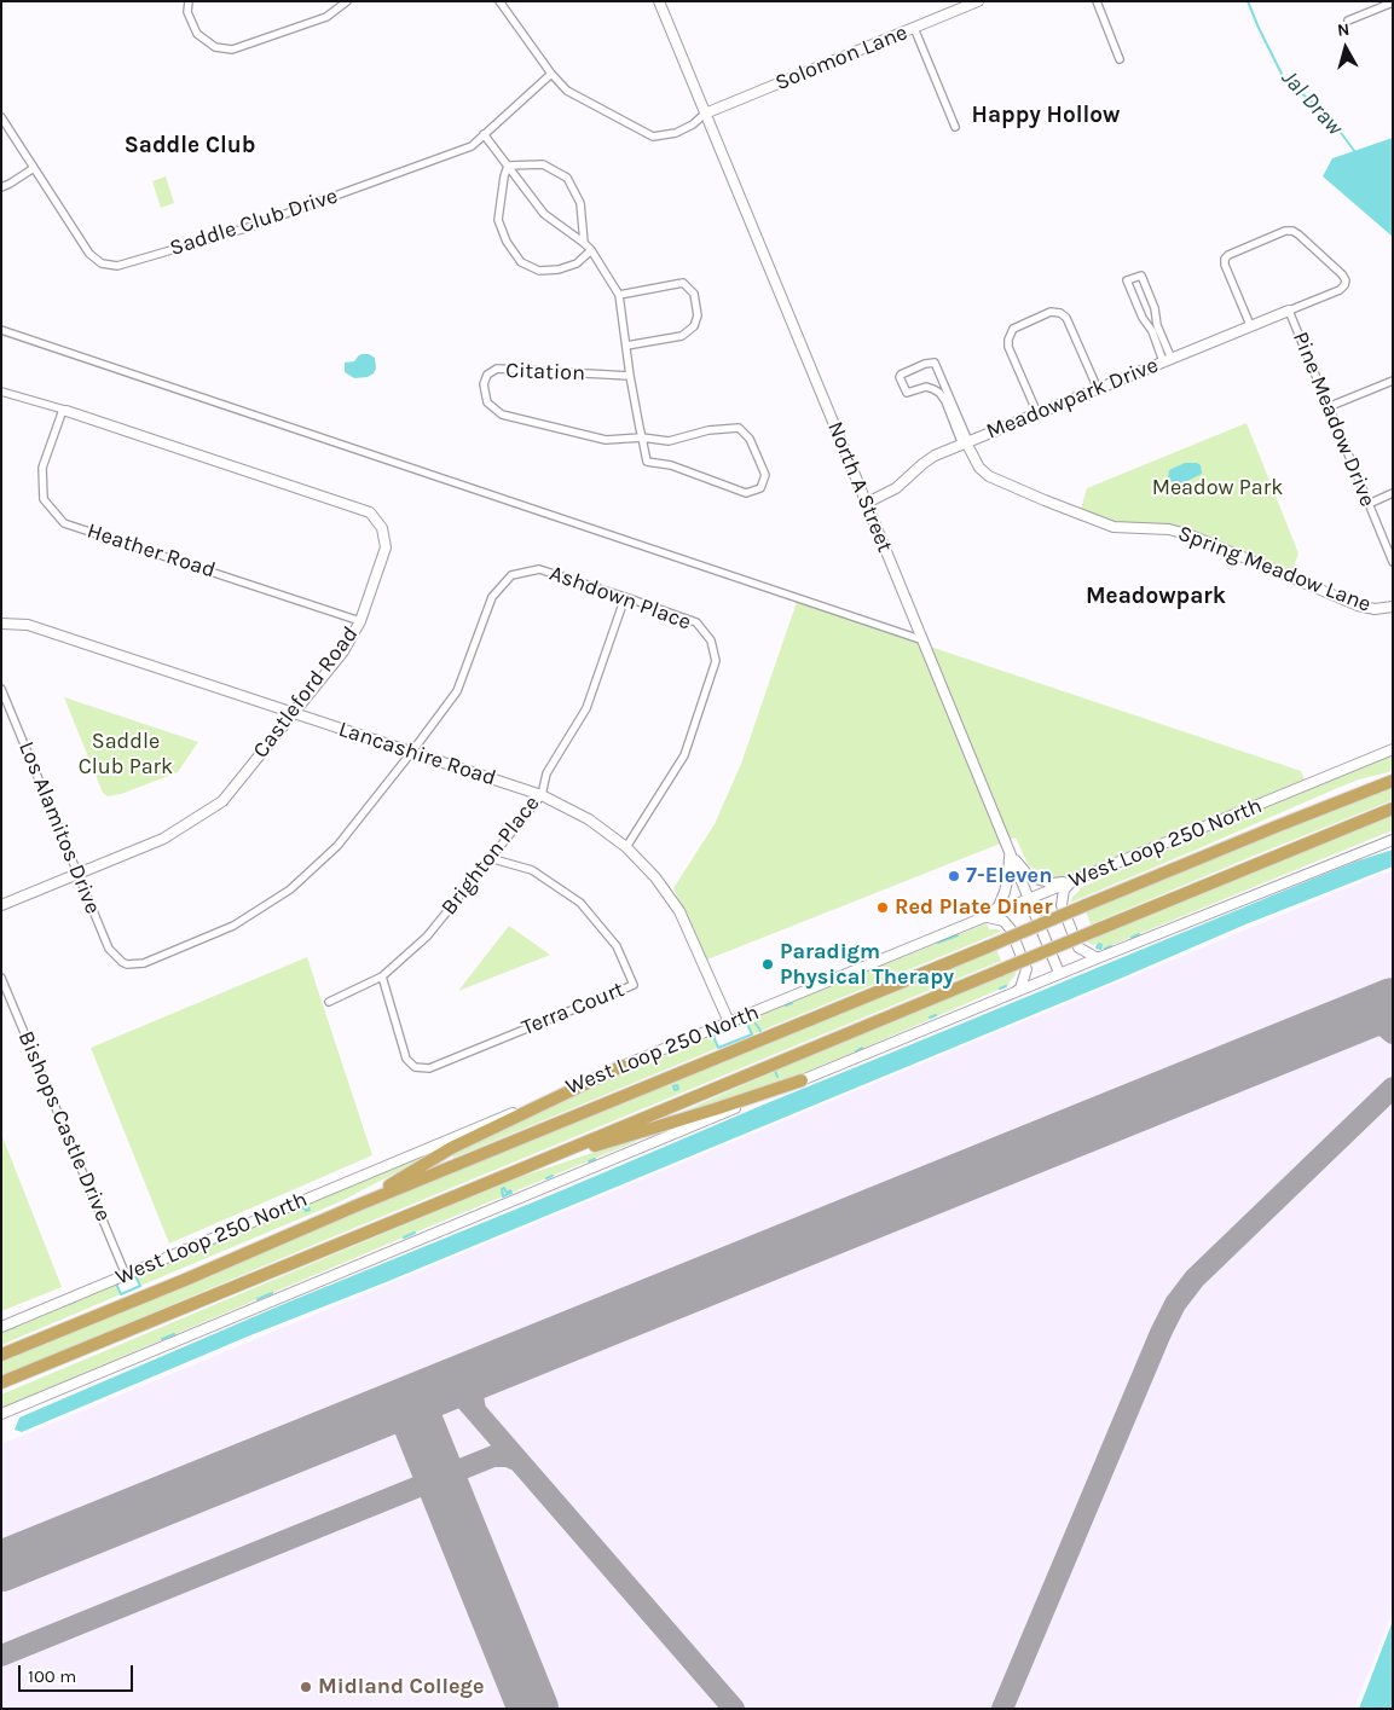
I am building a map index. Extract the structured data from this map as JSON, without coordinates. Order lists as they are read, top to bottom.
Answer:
{
  "streets": {
    "main road": [
      "Solomon Lane",
      "Meadowpark Drive",
      "North A Street",
      "Spring Meadow Lane",
      "Castleford Road",
      "Lancashire Road",
      "West Loop 250 North"
    ],
    "street": [
      "Saddle Club Drive",
      "Citation",
      "Pine Meadow Drive",
      "Heather Road",
      "Ashdown Place",
      "Los Alamitos Drive",
      "Brighton Place",
      "Terra Court",
      "Bishops Castle Drive"
    ]
  },
  "crossings": [
    ["Solomon Lane", "North A Street"],
    ["Meadowpark Drive", "Pine Meadow Drive"],
    ["Meadowpark Drive", "North A Street"],
    ["Meadowpark Drive", "Spring Meadow Lane"],
    ["North A Street", "West Loop 250 North"],
    ["Heather Road", "Castleford Road"],
    ["Ashdown Place", "Lancashire Road"],
    ["Ashdown Place", "Los Alamitos Drive"],
    ["Ashdown Place", "Brighton Place"],
    ["Castleford Road", "Lancashire Road"],
    ["Castleford Road", "Los Alamitos Drive"],
    ["Lancashire Road", "Los Alamitos Drive"],
    ["Lancashire Road", "West Loop 250 North"],
    ["Lancashire Road", "Brighton Place"],
    ["West Loop 250 North", "Bishops Castle Drive"],
    ["Brighton Place", "Terra Court"]
  ],
  "districts": ["Happy Hollow", "Saddle Club", "Meadowpark"],
  "water": ["Jal Draw"],
  "parks": ["Meadow Park", "Saddle Club Park"],
  "places": [
    "7-Eleven",
    "Red Plate Diner",
    "Paradigm Physical Therapy",
    "Midland College"
  ],
  "scale_bar": "100 m",
  "north": "top"
}
